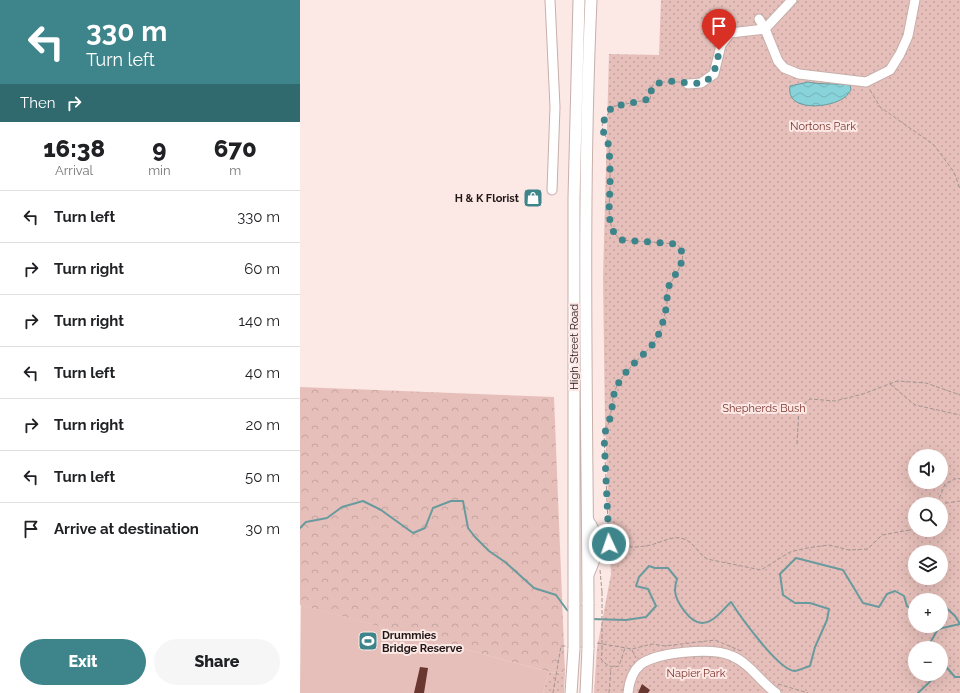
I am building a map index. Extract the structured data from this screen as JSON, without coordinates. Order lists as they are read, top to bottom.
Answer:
{
  "streets": {
    "main road": ["High Street Road"]
  },
  "parks": ["Nortons Park", "Shepherds Bush", "Napier Park"],
  "places": {
    "shop": ["H & K Florist"],
    "sports": ["Drummies Bridge Reserve"]
  },
  "page": {
    "turn": ["330 m", "Turn left"],
    "then": "Then",
    "eta": [
      "16:38",
      "Arrival",
      "9",
      "min",
      "670",
      "m"
    ],
    "list": [
      {
        "name": "Turn left",
        "value": "330 m"
      },
      {
        "name": "Turn right",
        "value": "60 m"
      },
      {
        "name": "Turn right",
        "value": "140 m"
      },
      {
        "name": "Turn left",
        "value": "40 m"
      },
      {
        "name": "Turn right",
        "value": "20 m"
      },
      {
        "name": "Turn left",
        "value": "50 m"
      },
      {
        "name": "Arrive at destination",
        "value": "30 m"
      }
    ],
    "map_buttons": ["+", "−"],
    "buttons": ["Exit", "Share"]
  }
}
